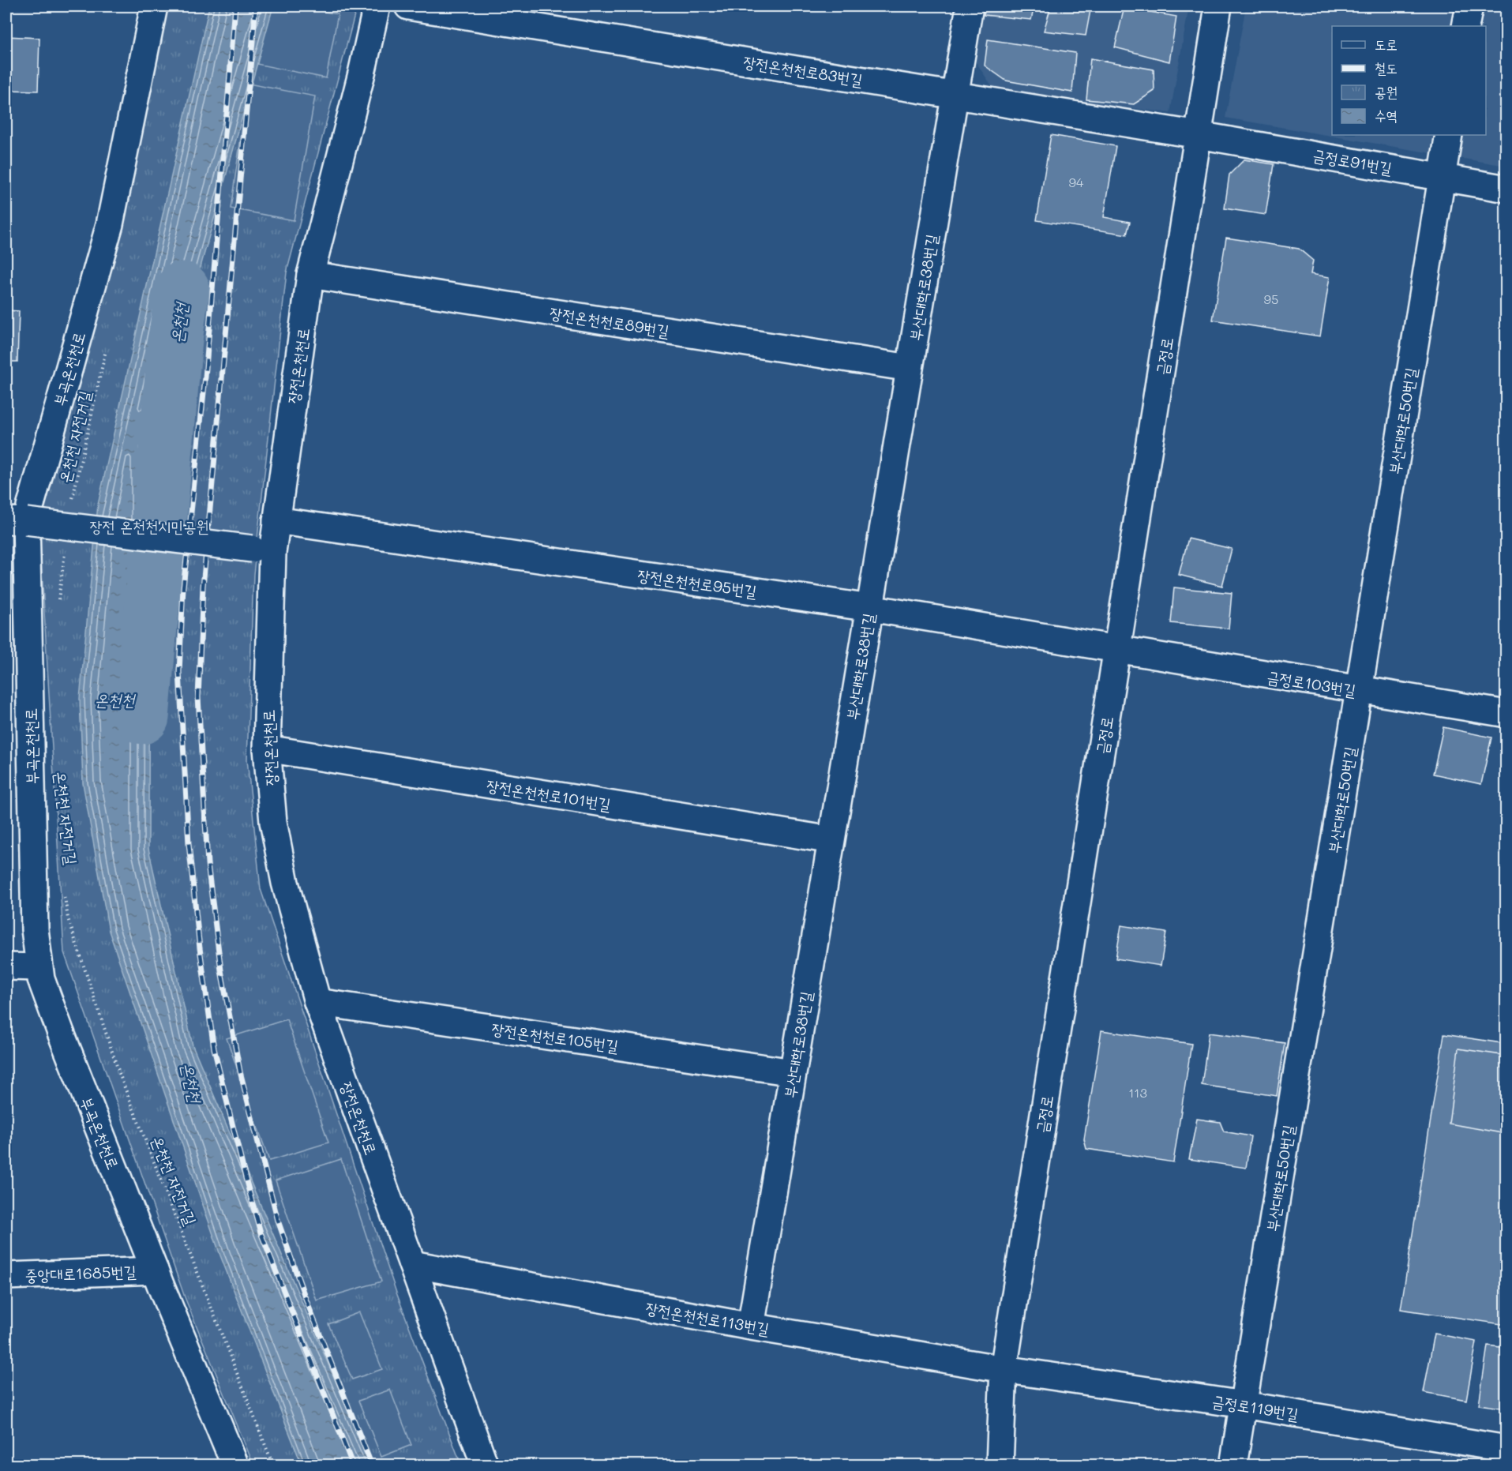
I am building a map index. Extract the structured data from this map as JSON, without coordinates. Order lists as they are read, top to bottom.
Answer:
{
  "streets": {
    "street": [
      "장전온천천로83번길",
      "금정로91번길",
      "부산대학로38번길",
      "장전온천천로89번길",
      "금정로",
      "장전온천천로",
      "부곡온천천로",
      "부산대학로50번길",
      "장전온천천로95번길",
      "금정로103번길",
      "장전온천천로101번길",
      "장전온천천로105번길",
      "중앙대로1685번길",
      "장전온천천로113번길",
      "금정로119번길"
    ],
    "path": ["온천천 자전거길"]
  },
  "crossings": [
    ["장전온천천로83번길", "금정로91번길"],
    ["장전온천천로83번길", "부산대학로38번길"],
    ["장전온천천로83번길", "금정로"],
    ["금정로91번길", "금정로"],
    ["금정로91번길", "부산대학로50번길"],
    ["부산대학로38번길", "장전온천천로89번길"],
    ["부산대학로38번길", "장전온천천로95번길"],
    ["부산대학로38번길", "장전온천천로101번길"],
    ["부산대학로38번길", "장전온천천로105번길"],
    ["부산대학로38번길", "장전온천천로113번길"],
    ["장전온천천로89번길", "장전온천천로"],
    ["금정로", "장전온천천로95번길"],
    ["금정로", "금정로103번길"],
    ["금정로", "장전온천천로113번길"],
    ["금정로", "금정로119번길"],
    ["장전온천천로", "장전온천천로95번길"],
    ["장전온천천로", "장전온천천로101번길"],
    ["장전온천천로", "장전온천천로105번길"],
    ["장전온천천로", "장전온천천로113번길"],
    ["부곡온천천로", "중앙대로1685번길"],
    ["부산대학로50번길", "금정로103번길"],
    ["부산대학로50번길", "금정로119번길"],
    ["장전온천천로95번길", "금정로103번길"],
    ["장전온천천로113번길", "금정로119번길"]
  ],
  "water": ["온천천"],
  "parks": ["장전 온천천시민공원"],
  "house_numbers": ["94", "95", "113"],
  "legend": [
    "도로",
    "철도",
    "공원",
    "수역"
  ]
}
